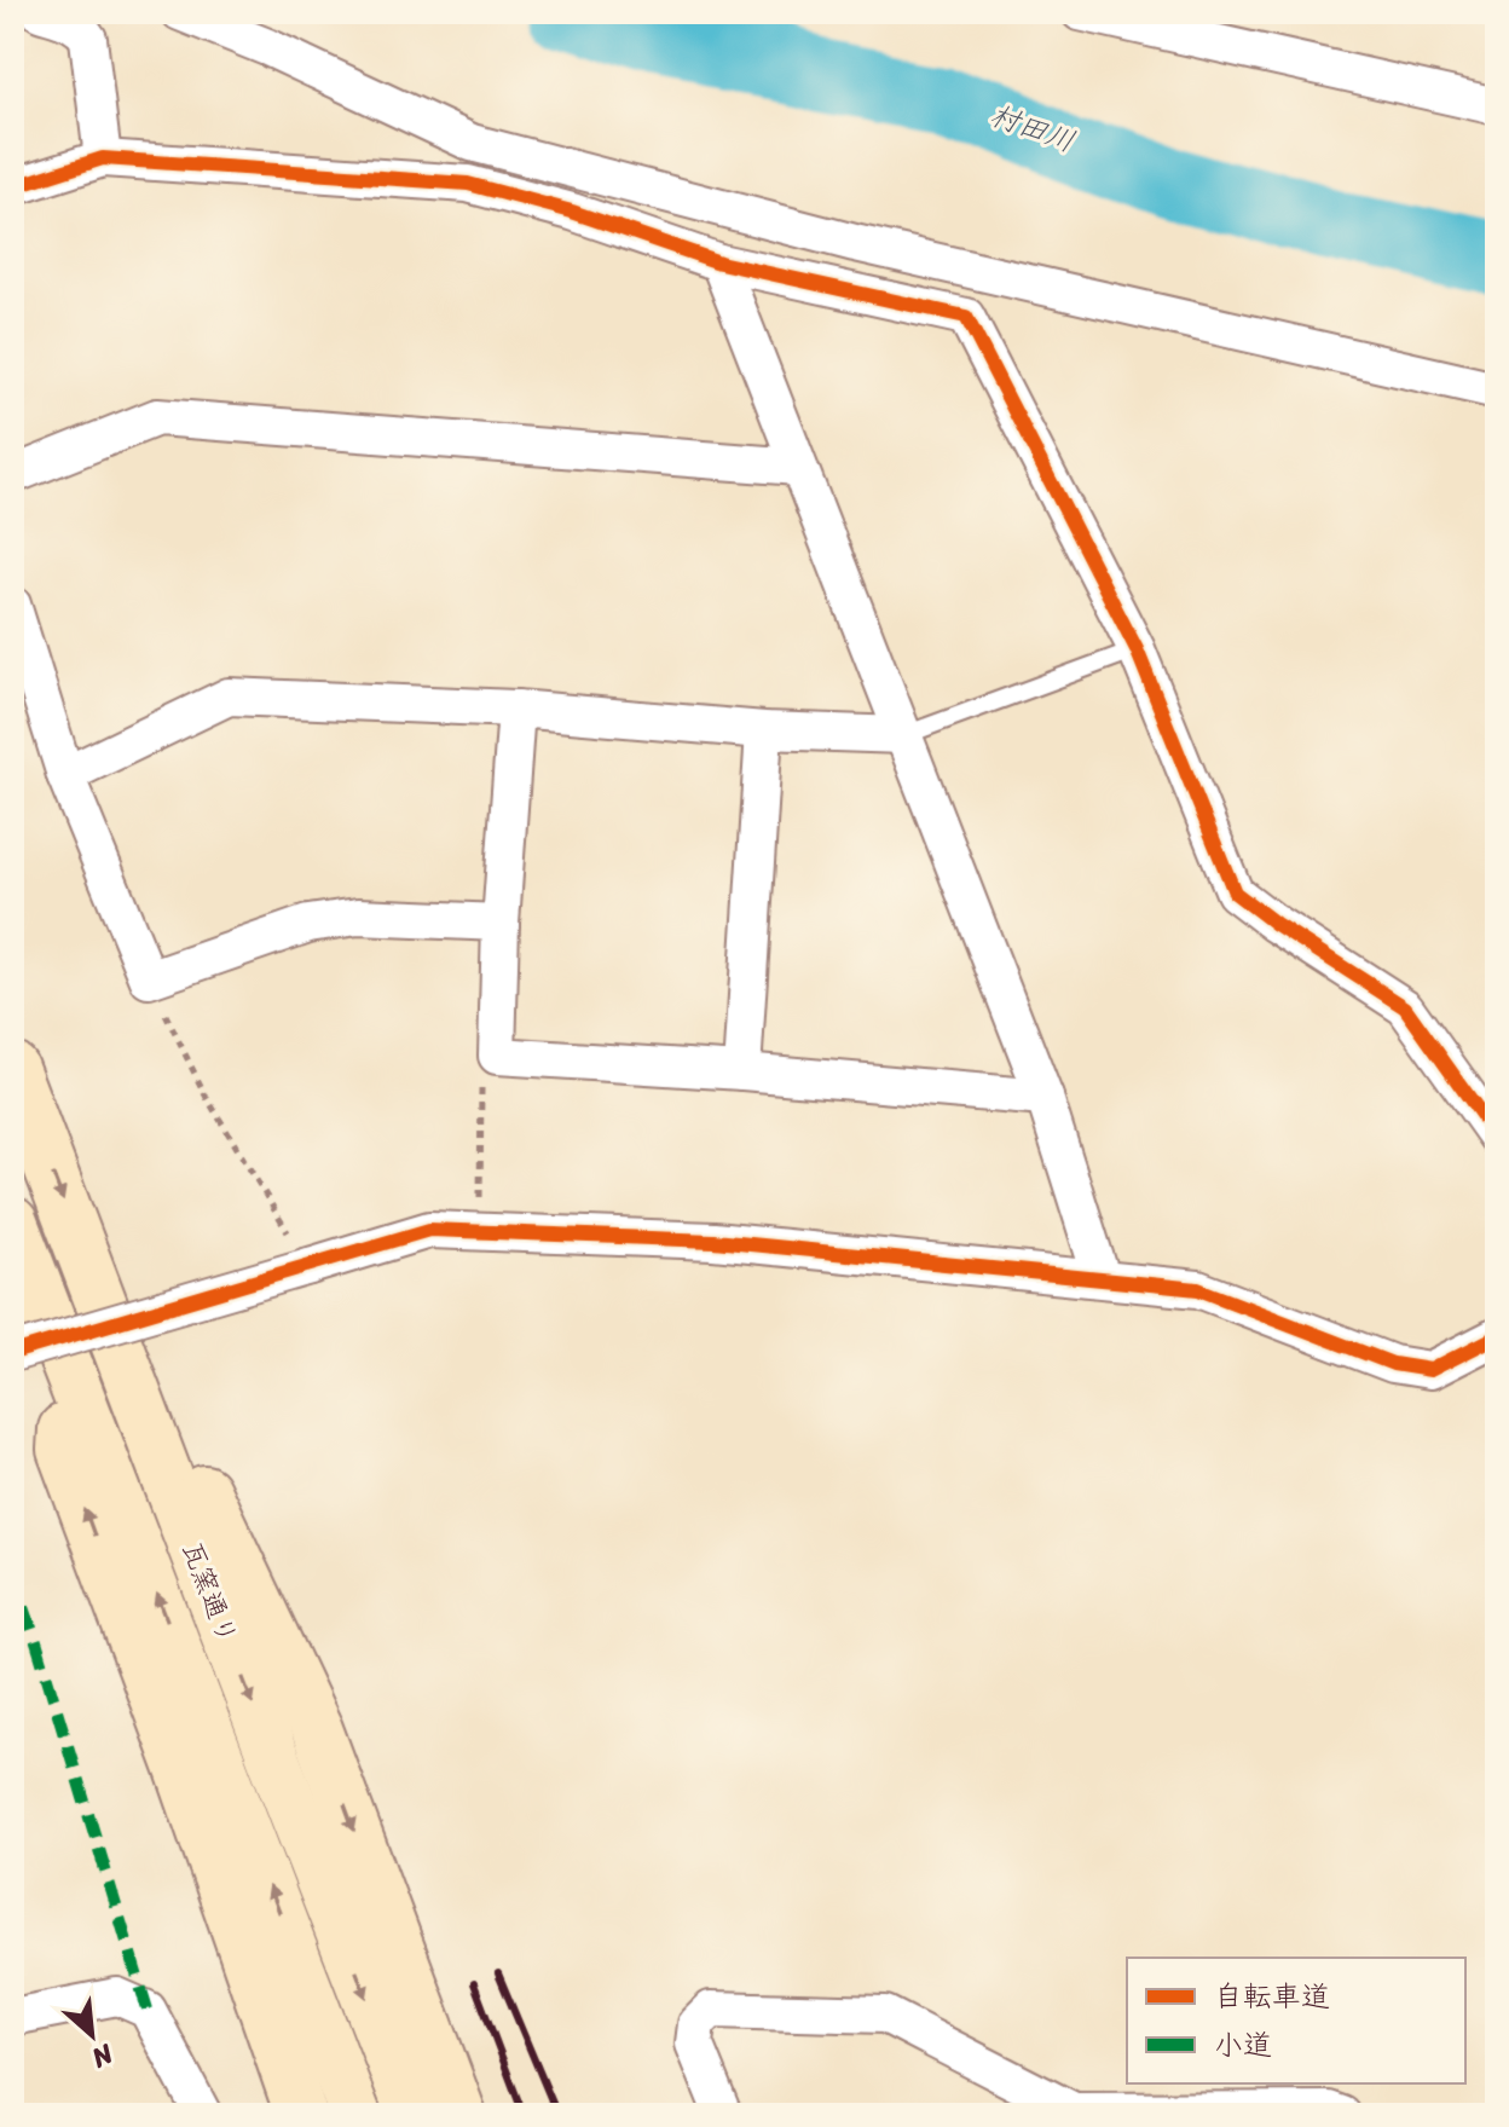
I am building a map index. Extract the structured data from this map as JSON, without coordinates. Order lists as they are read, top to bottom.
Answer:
{
  "streets": {
    "street": ["瓦窯通り"]
  },
  "water": ["村田川"],
  "legend": ["自転車道", "小道"],
  "north": "bottom right"
}
